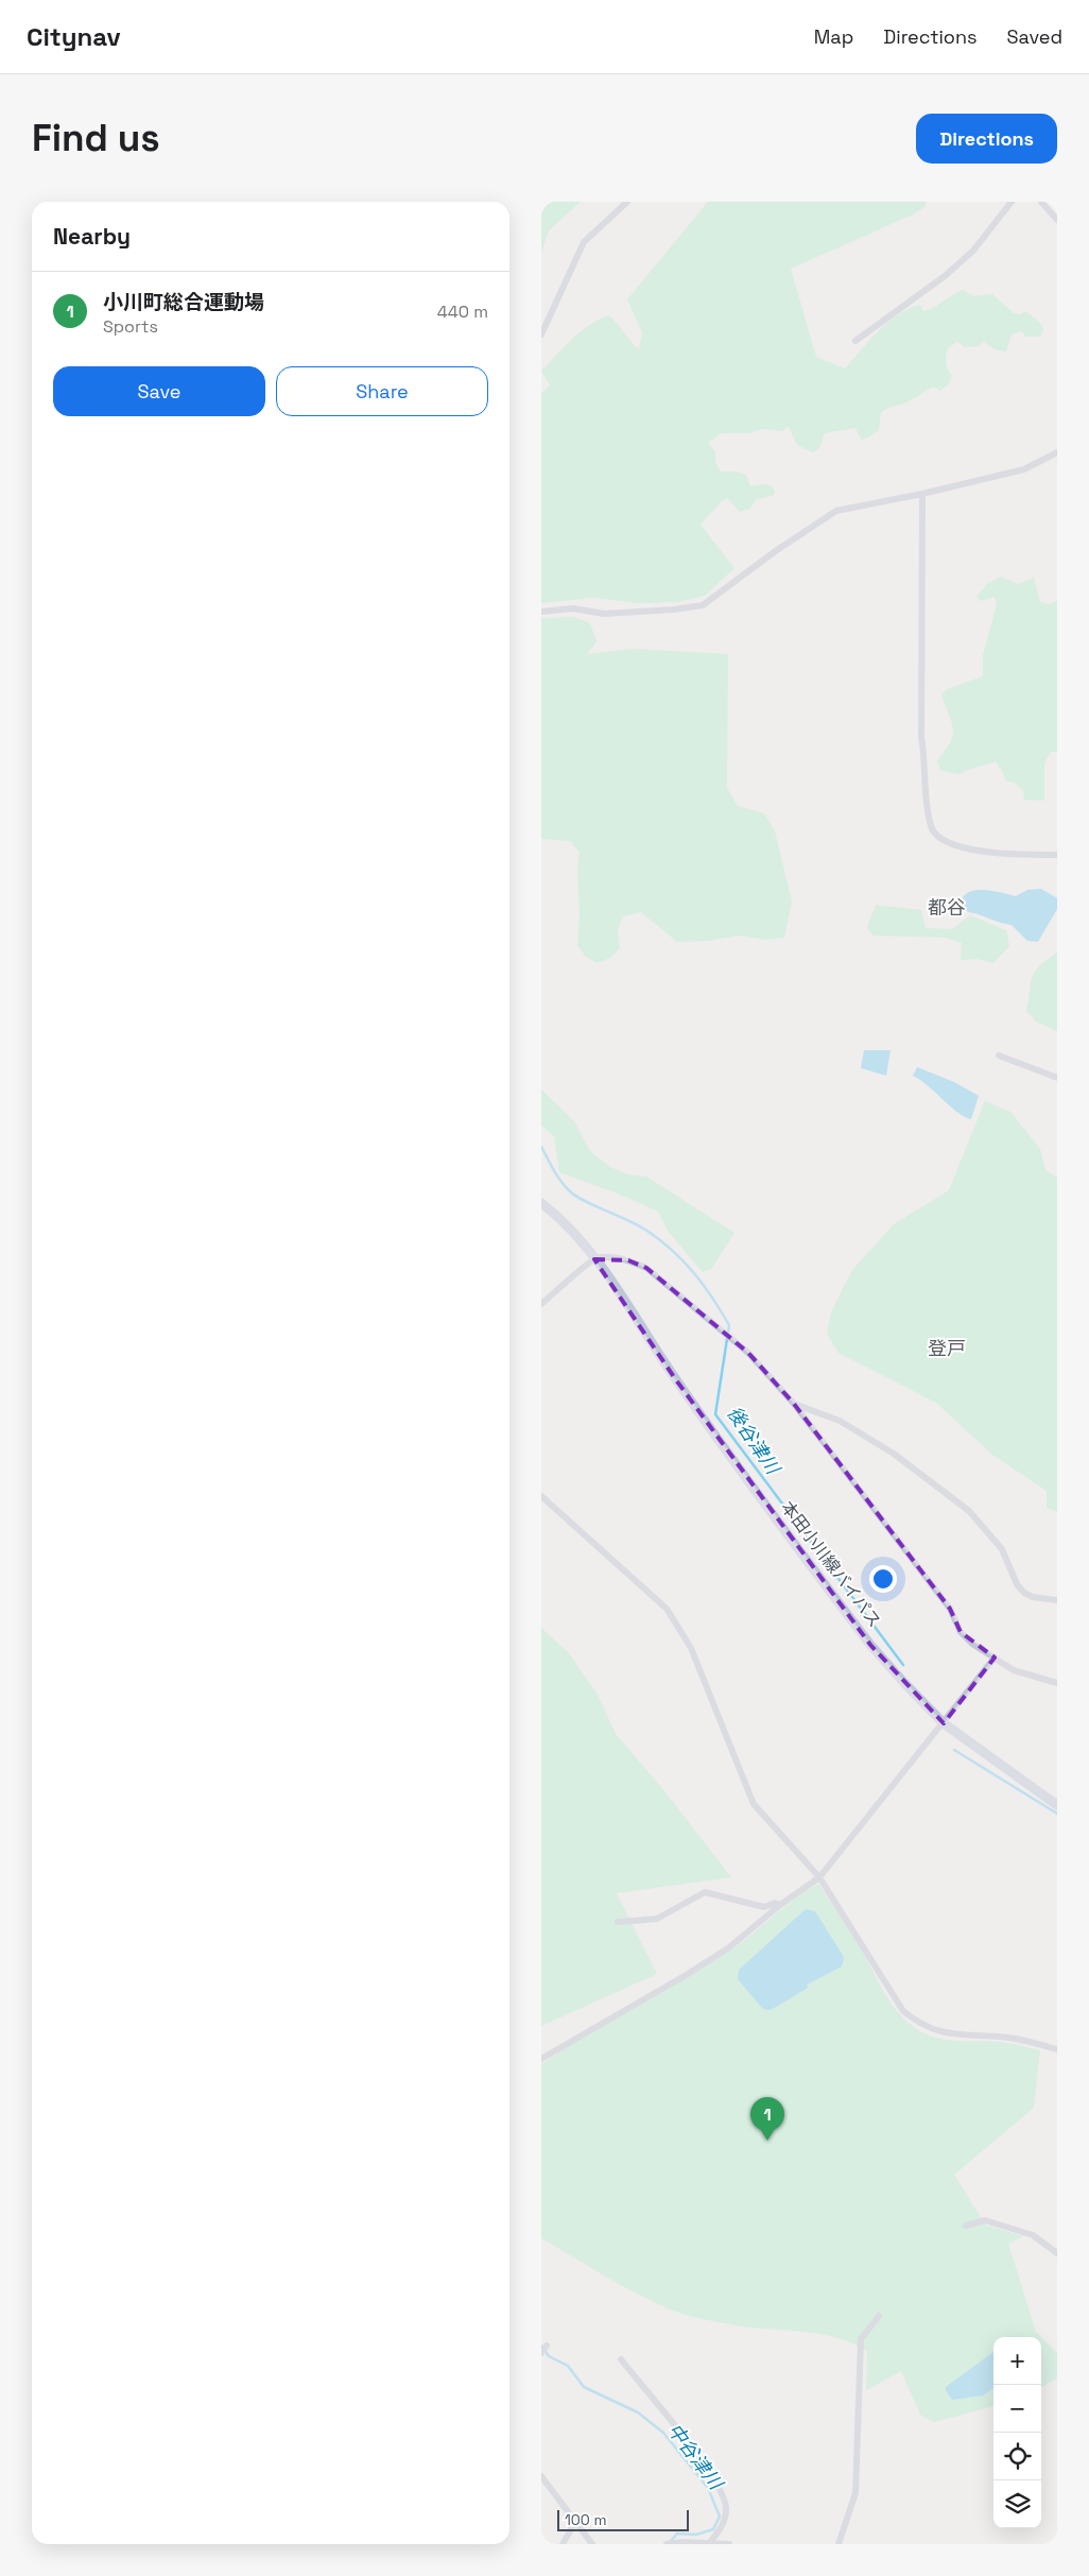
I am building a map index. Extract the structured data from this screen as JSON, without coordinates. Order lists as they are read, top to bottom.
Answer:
{
  "streets": {
    "street": ["本田小川線バイパス"]
  },
  "districts": ["都谷", "登戸"],
  "water": ["後谷津川", "中谷津川"],
  "scale_bar": "100 m",
  "page": {
    "header": "Citynav",
    "nav": ["Map", "Directions", "Saved"],
    "buttons": [
      "Directions",
      ["Save", "Share"]
    ],
    "title": "Find us",
    "heading": "Nearby",
    "list": [
      {
        "mark": "1",
        "name": "小川町総合運動場",
        "note": "Sports",
        "value": "440 m"
      }
    ],
    "pins": "1",
    "map_buttons": ["+", "−"],
    "scale": "100 m"
  }
}
